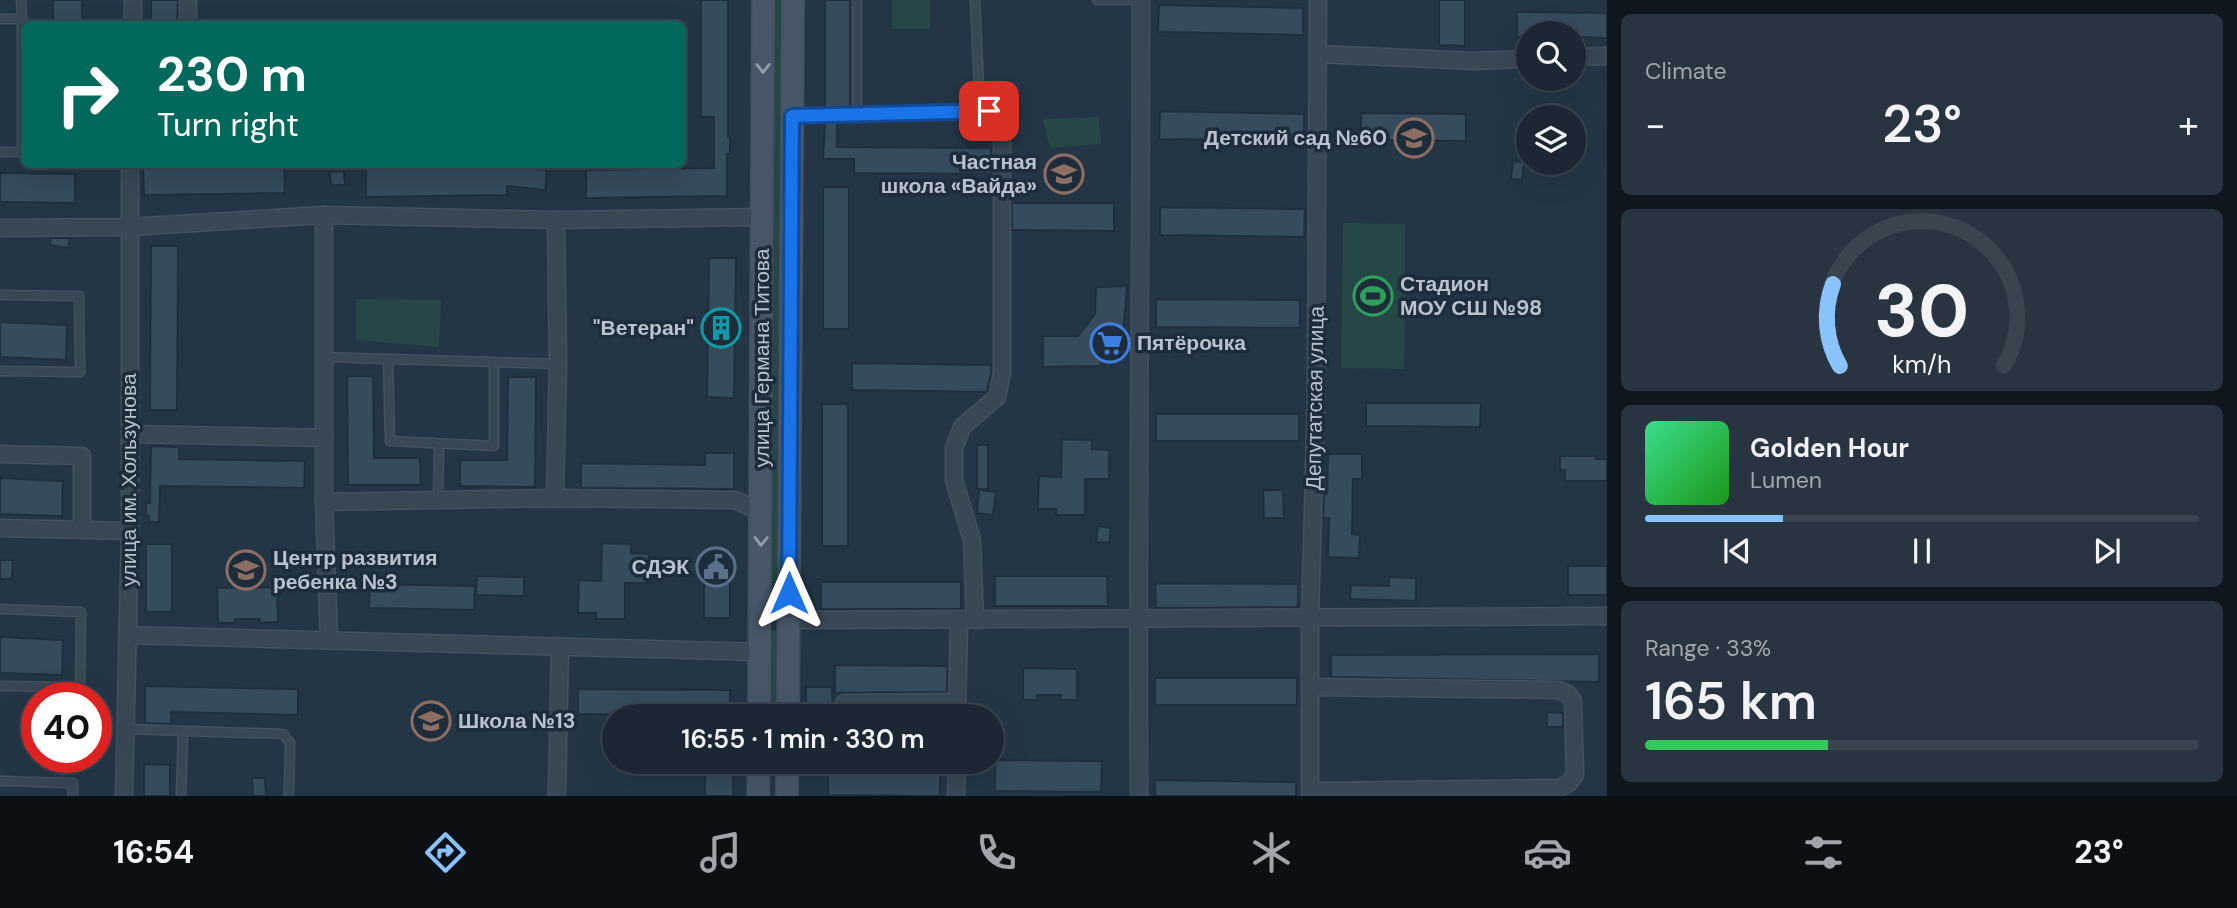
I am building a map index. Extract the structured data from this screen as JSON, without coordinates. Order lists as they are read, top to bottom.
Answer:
{
  "streets": {
    "street": ["улица Германа Титова", "Депутатская улица", "улица им. Хользунова"]
  },
  "places": {
    "school or university": [
      "Детский сад №60",
      "Частная школа «Вайда»",
      "Центр развития ребенка №3",
      "Школа №13"
    ],
    "sports": ["Стадион МОУ СШ №98"],
    "building": ["\"Ветеран\""],
    "supermarket": ["Пятёрочка"],
    "public building": ["СДЭК"]
  },
  "page": {
    "tile": [
      "Climate",
      ["Range · 33%", "165 km"]
    ],
    "turn": ["230 m", "Turn right"],
    "heat": ["−", "23°", "+"],
    "song": ["Golden Hour", "Lumen"],
    "limit": "40",
    "trip": "16:55 · 1 min · 330 m",
    "tabs": ["16:54", "23°"],
    "gauge": ["30", "km/h"]
  }
}
